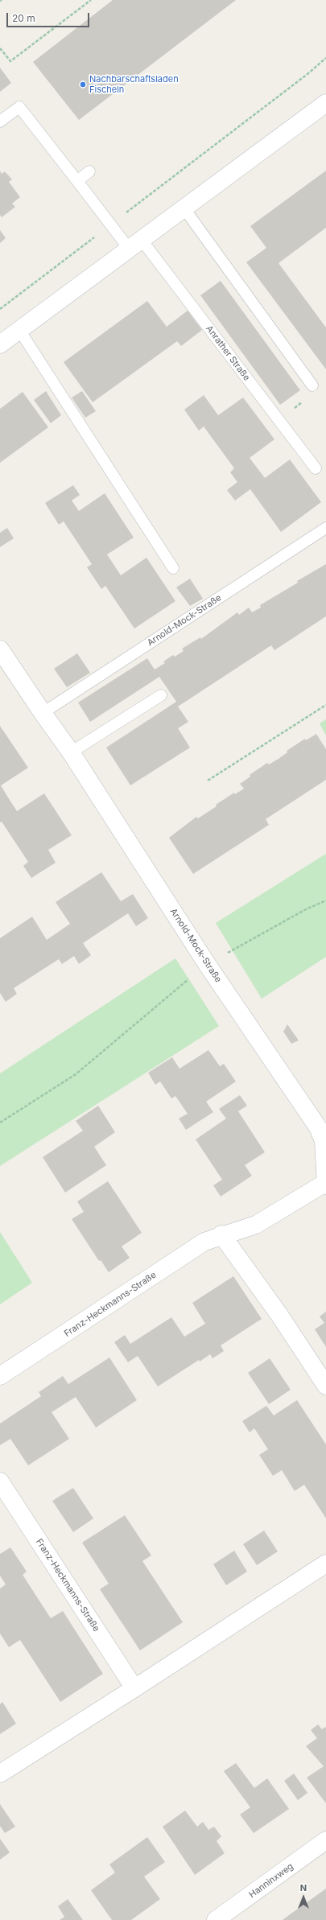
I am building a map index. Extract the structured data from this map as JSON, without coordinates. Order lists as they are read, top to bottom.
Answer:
{
  "streets": {
    "street": ["Arnold-Mock-Straße", "Franz-Heckmanns-Straße", "Hanninxweg"],
    "lane": ["Anrather Straße"]
  },
  "crossings": [
    ["Arnold-Mock-Straße", "Franz-Heckmanns-Straße"]
  ],
  "places": ["Nachbarschaftsladen Fischeln"],
  "scale_bar": "20 m",
  "north": "top"
}
